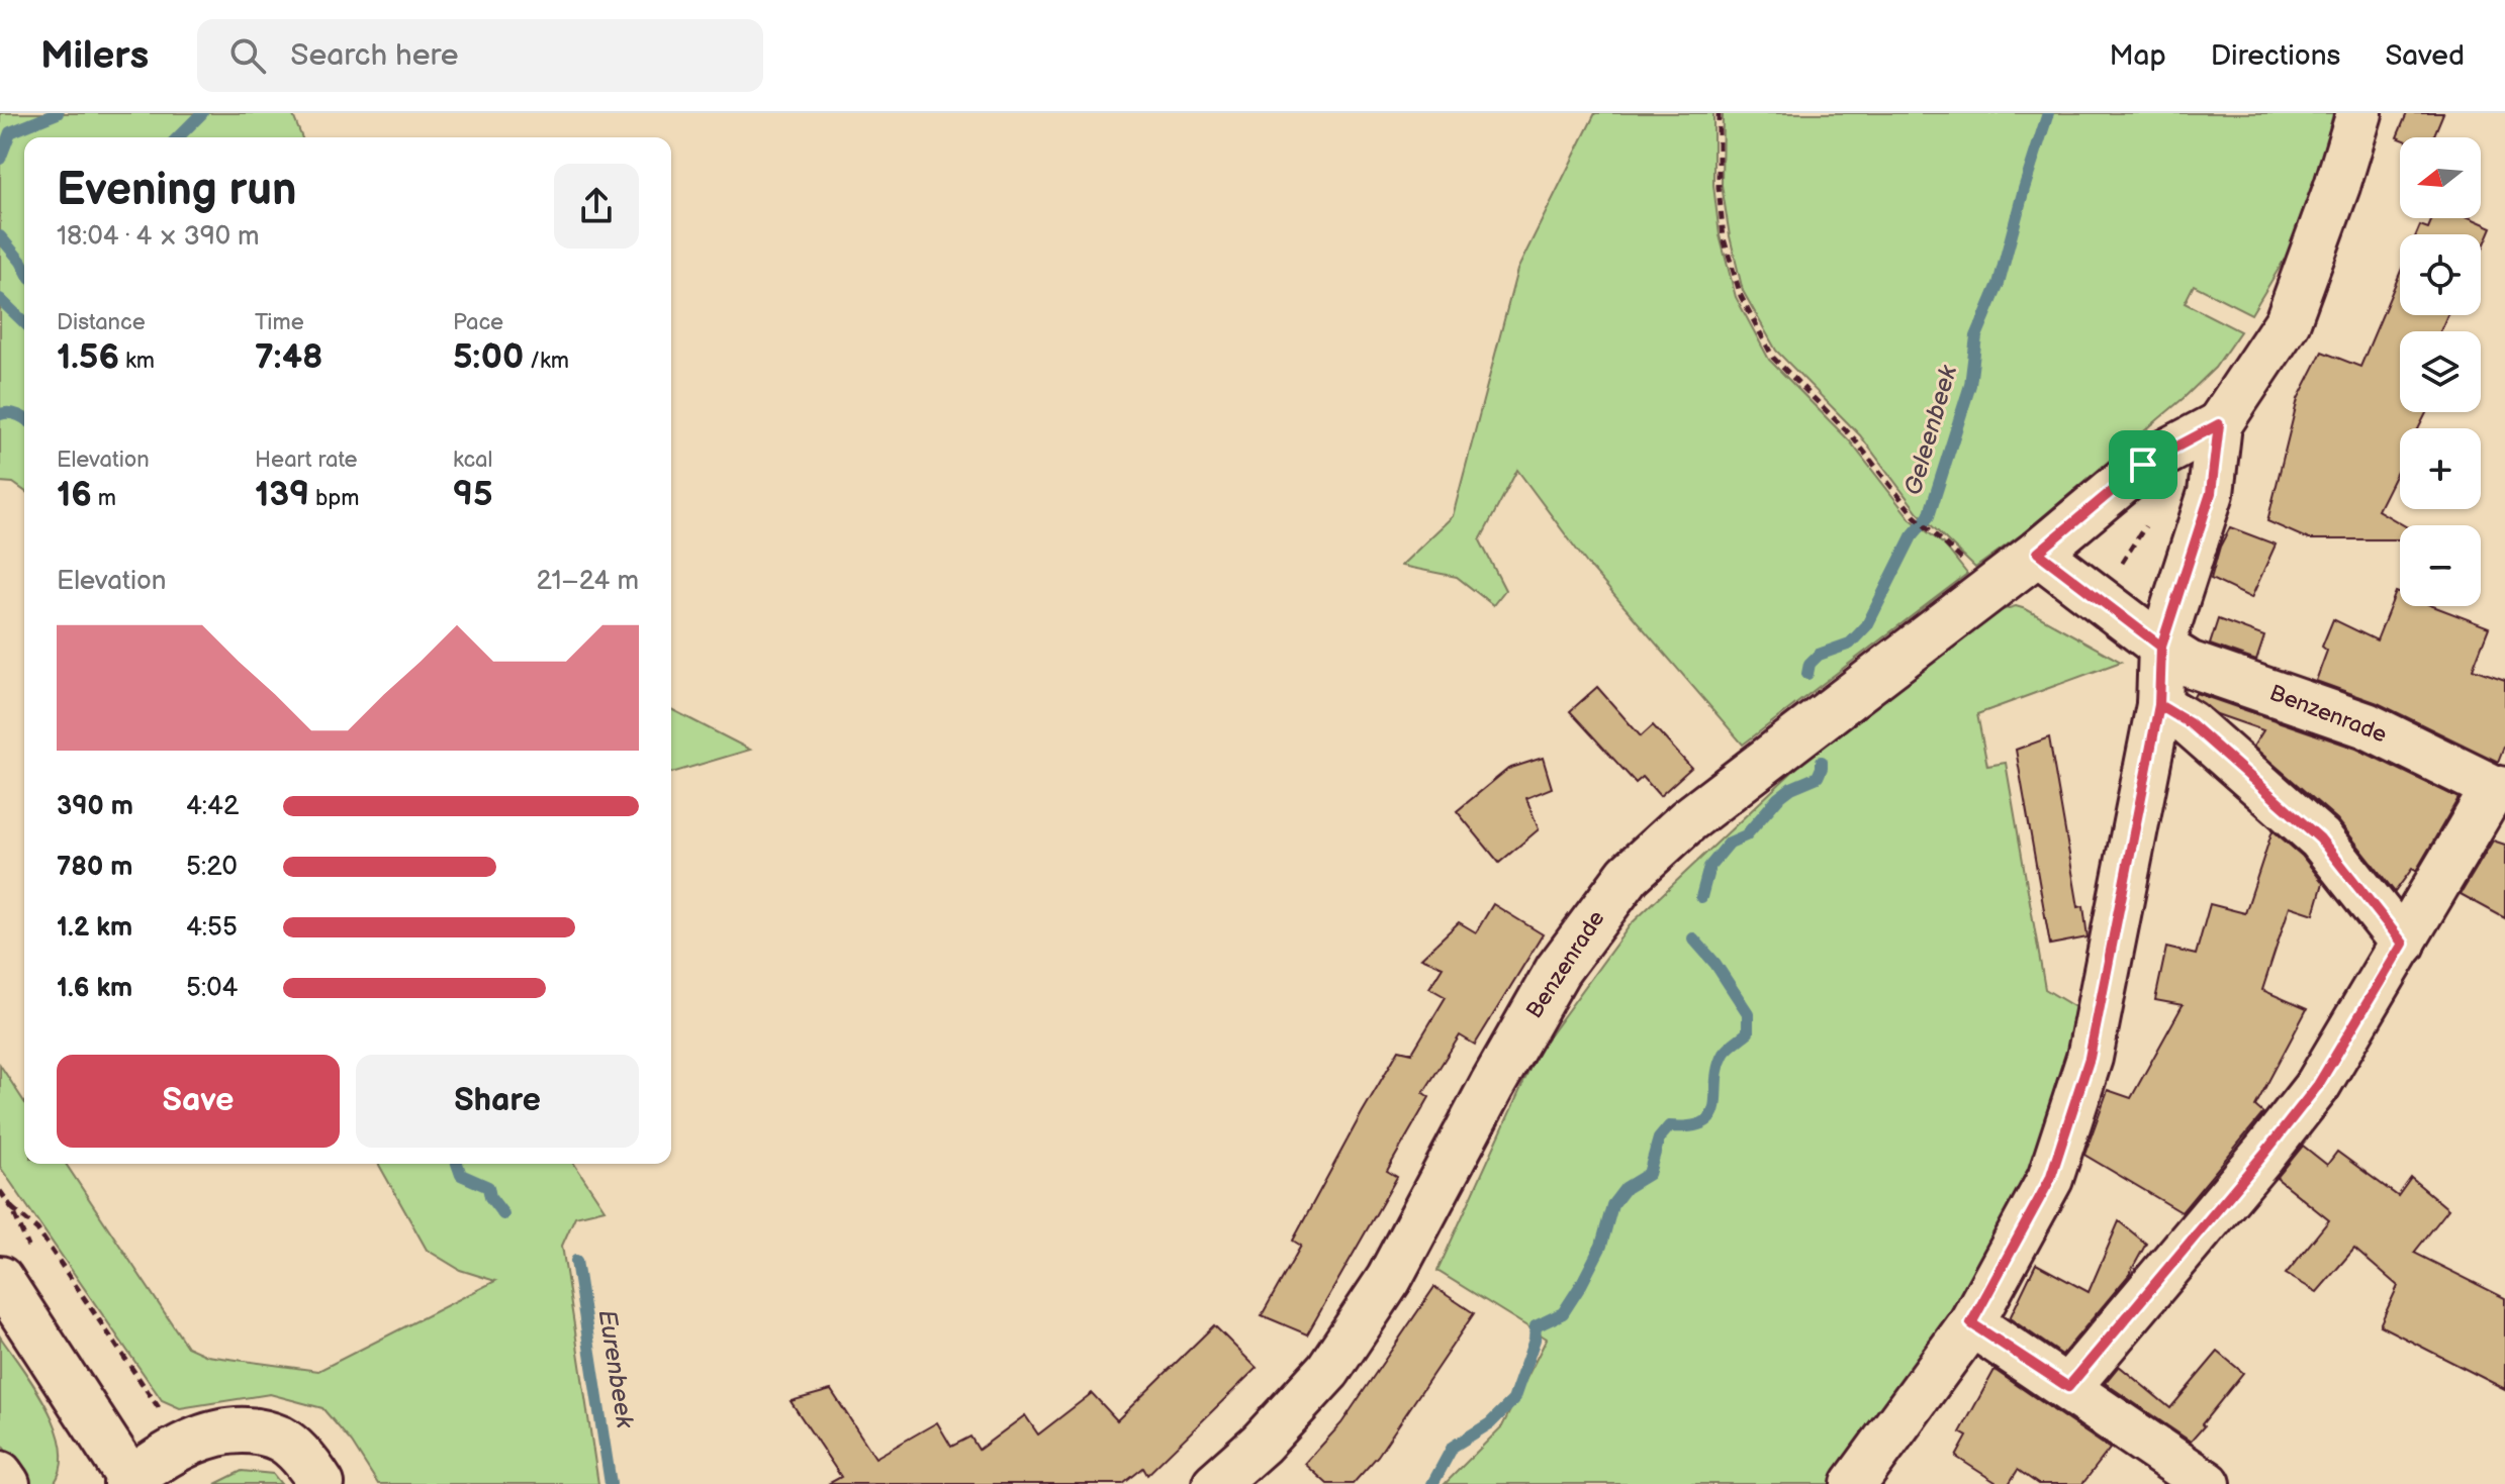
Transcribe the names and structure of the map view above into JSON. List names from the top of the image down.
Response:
{
  "streets": {
    "street": ["Benzenrade"]
  },
  "water": ["Geleenbeek", "Eurenbeek"],
  "north": "left",
  "page": {
    "header": "Milers",
    "search": "Search here",
    "nav": ["Map", "Directions", "Saved"],
    "map_buttons": ["+", "−"],
    "heading": ["Evening run", "18:04 · 4 × 390 m"],
    "stats": [
      ["Distance", "1.56 km"],
      ["Time", "7:48"],
      ["Pace", "5:00 /km"],
      ["Elevation", "16 m"],
      ["Heart rate", "139 bpm"],
      ["kcal", "95"]
    ],
    "chart": ["Elevation", "21–24 m"],
    "list": [
      {
        "name": "390 m",
        "note": "4:42"
      },
      {
        "name": "780 m",
        "note": "5:20"
      },
      {
        "name": "1.2 km",
        "note": "4:55"
      },
      {
        "name": "1.6 km",
        "note": "5:04"
      }
    ],
    "buttons": ["Save", "Share"]
  }
}
